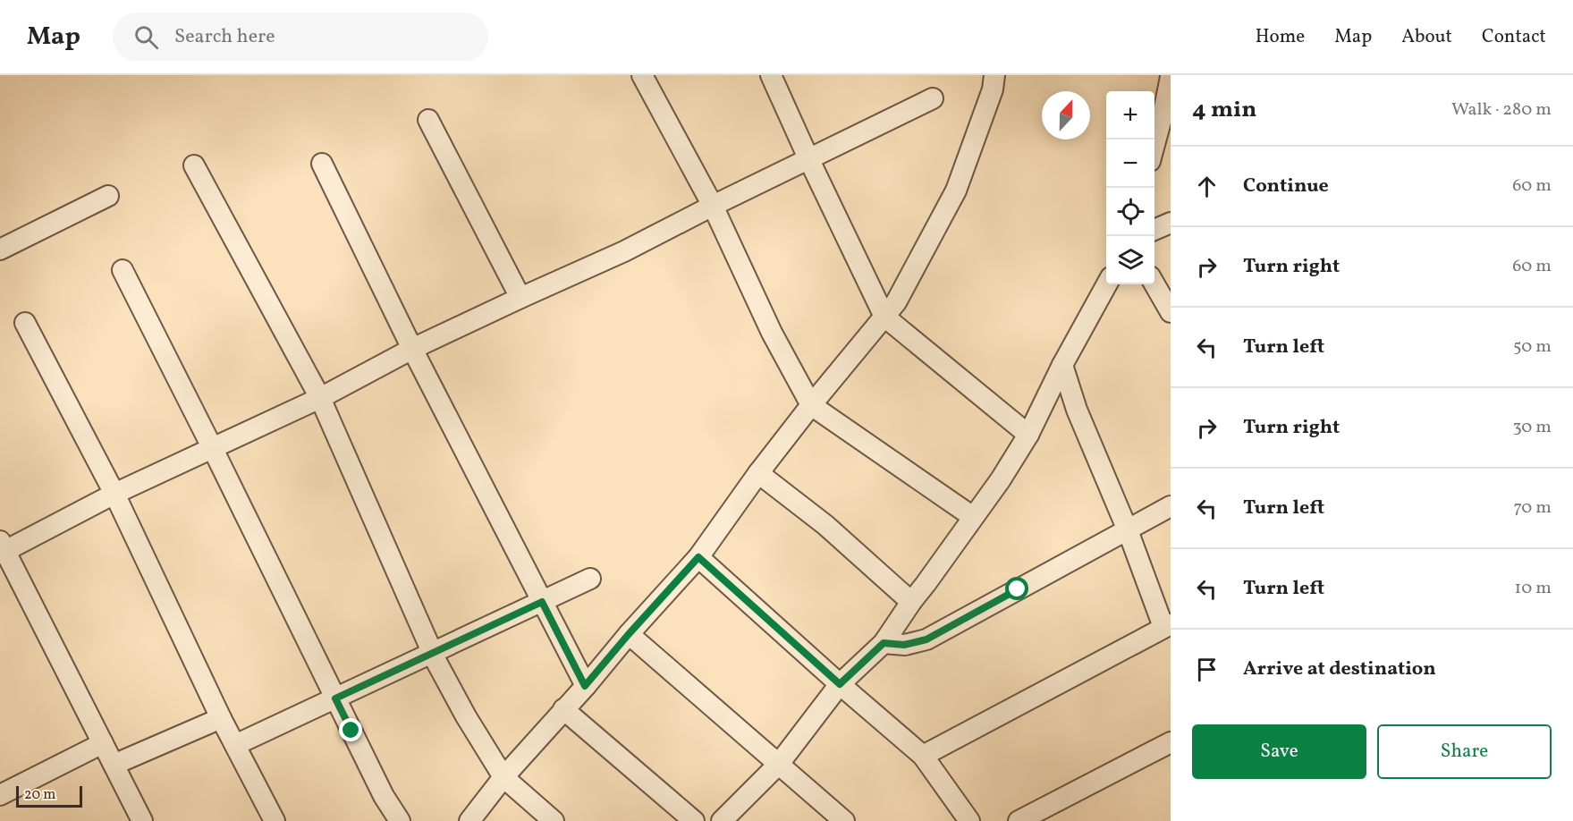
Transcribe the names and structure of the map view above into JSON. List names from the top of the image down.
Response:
{
  "scale_bar": "20 m",
  "north": "top",
  "page": {
    "header": "Map",
    "search": "Search here",
    "nav": [
      "Home",
      "Map",
      "About",
      "Contact"
    ],
    "heading": ["4 min", "Walk · 280 m"],
    "map_buttons": ["+", "−"],
    "list": [
      ["Continue", "60 m"],
      ["Turn right", "60 m"],
      ["Turn left", "50 m"],
      ["Turn right", "30 m"],
      ["Turn left", "70 m"],
      ["Turn left", "10 m"],
      "Arrive at destination"
    ],
    "buttons": ["Save", "Share"],
    "scale": "20 m"
  }
}
